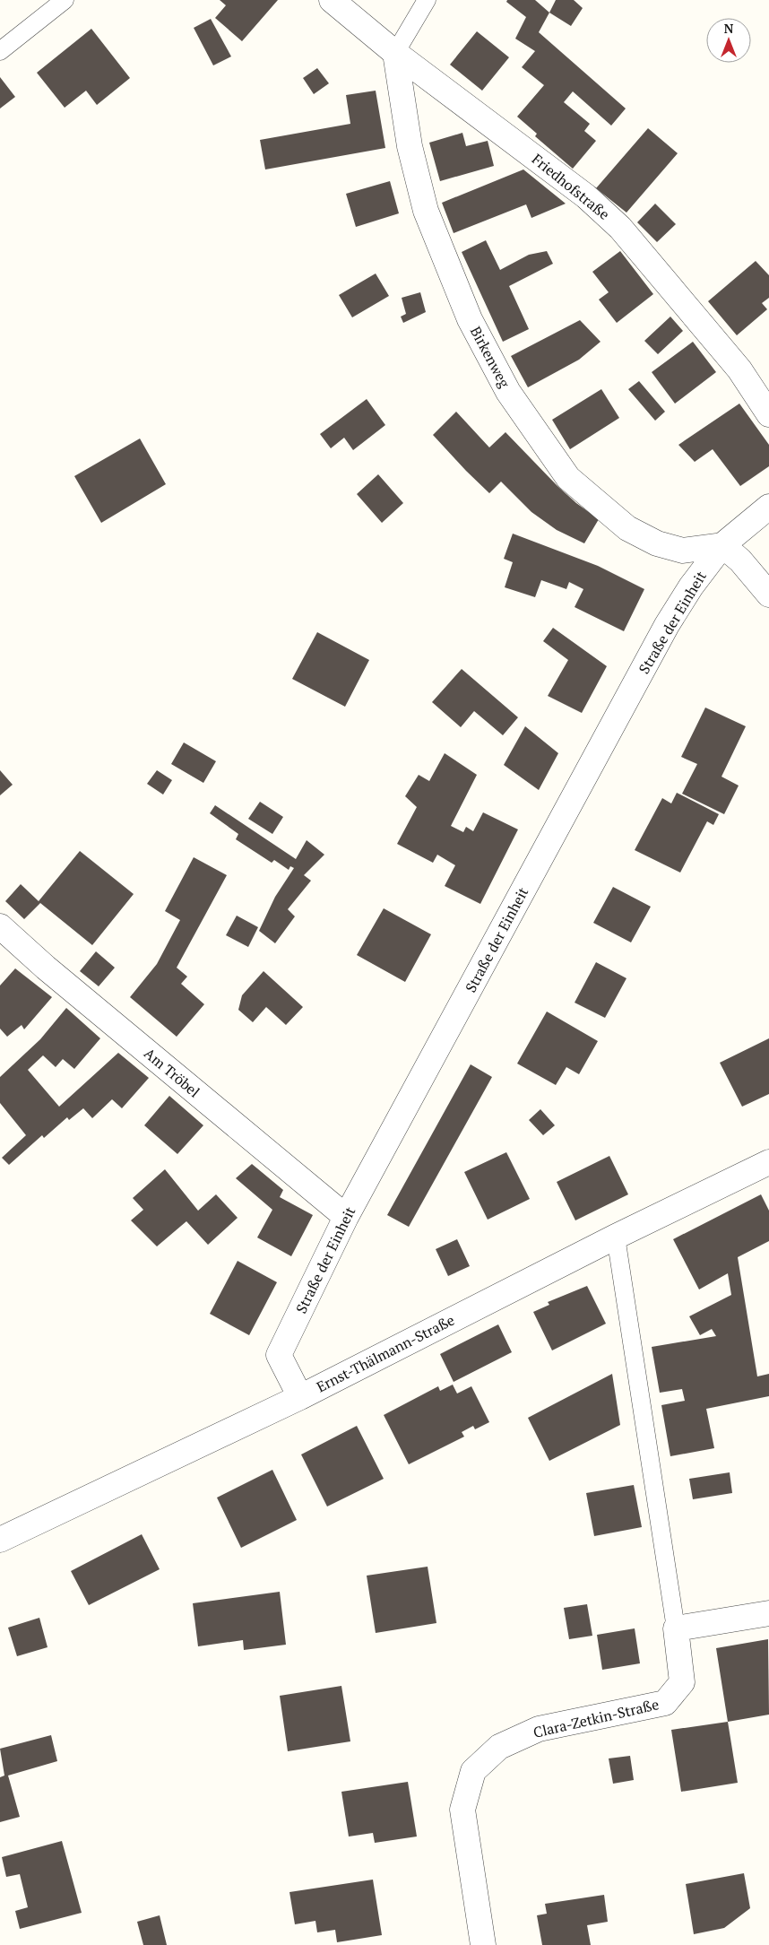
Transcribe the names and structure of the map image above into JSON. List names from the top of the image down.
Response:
{
  "streets": {
    "street": [
      "Friedhofstraße",
      "Birkenweg",
      "Straße der Einheit",
      "Am Tröbel",
      "Ernst-Thälmann-Straße",
      "Clara-Zetkin-Straße"
    ]
  },
  "crossings": [
    ["Friedhofstraße", "Birkenweg"],
    ["Birkenweg", "Straße der Einheit"],
    ["Straße der Einheit", "Am Tröbel"],
    ["Straße der Einheit", "Ernst-Thälmann-Straße"]
  ],
  "north": "top"
}
